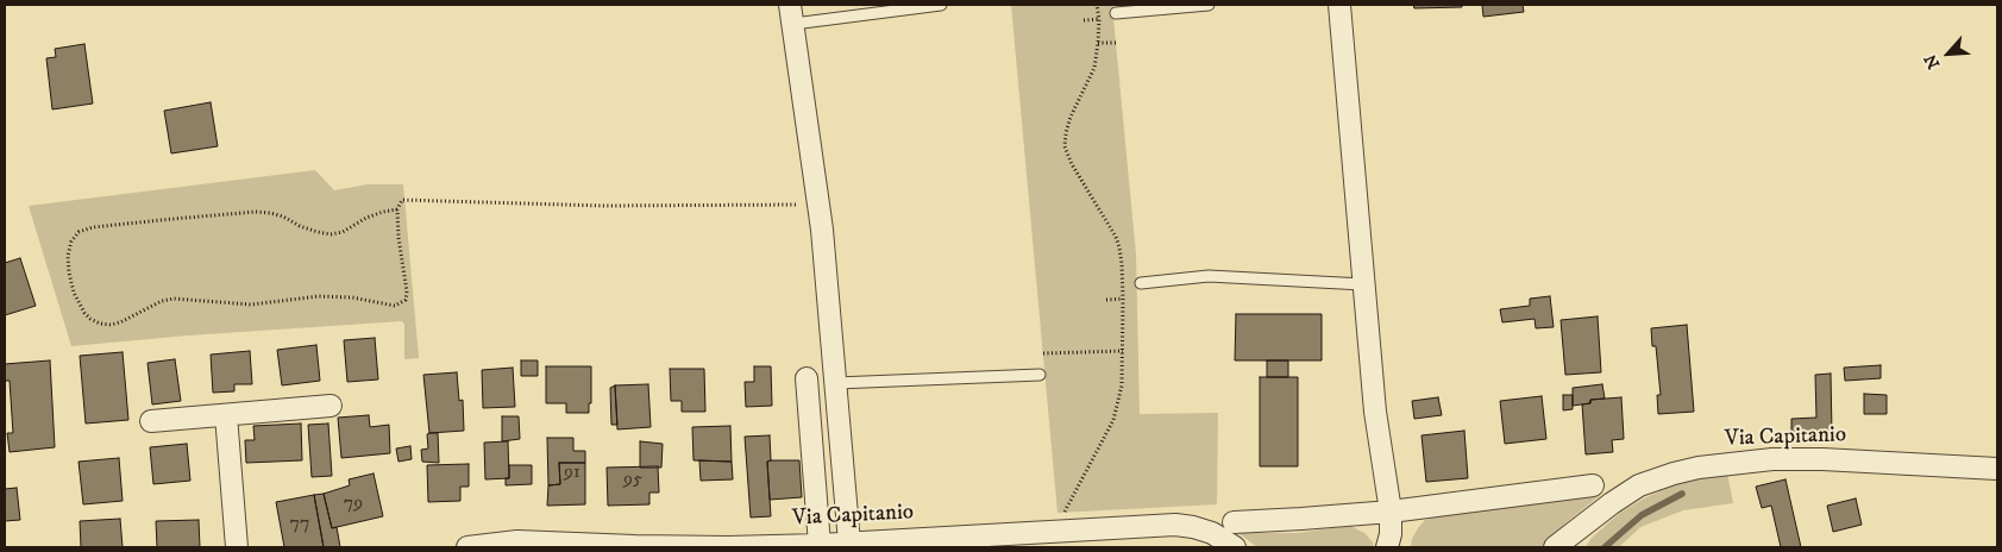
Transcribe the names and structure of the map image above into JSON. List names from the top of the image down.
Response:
{
  "streets": {
    "street": ["Via Capitanio"]
  },
  "house_numbers": [
    "91",
    "95",
    "79",
    "77"
  ],
  "north": "bottom left"
}
